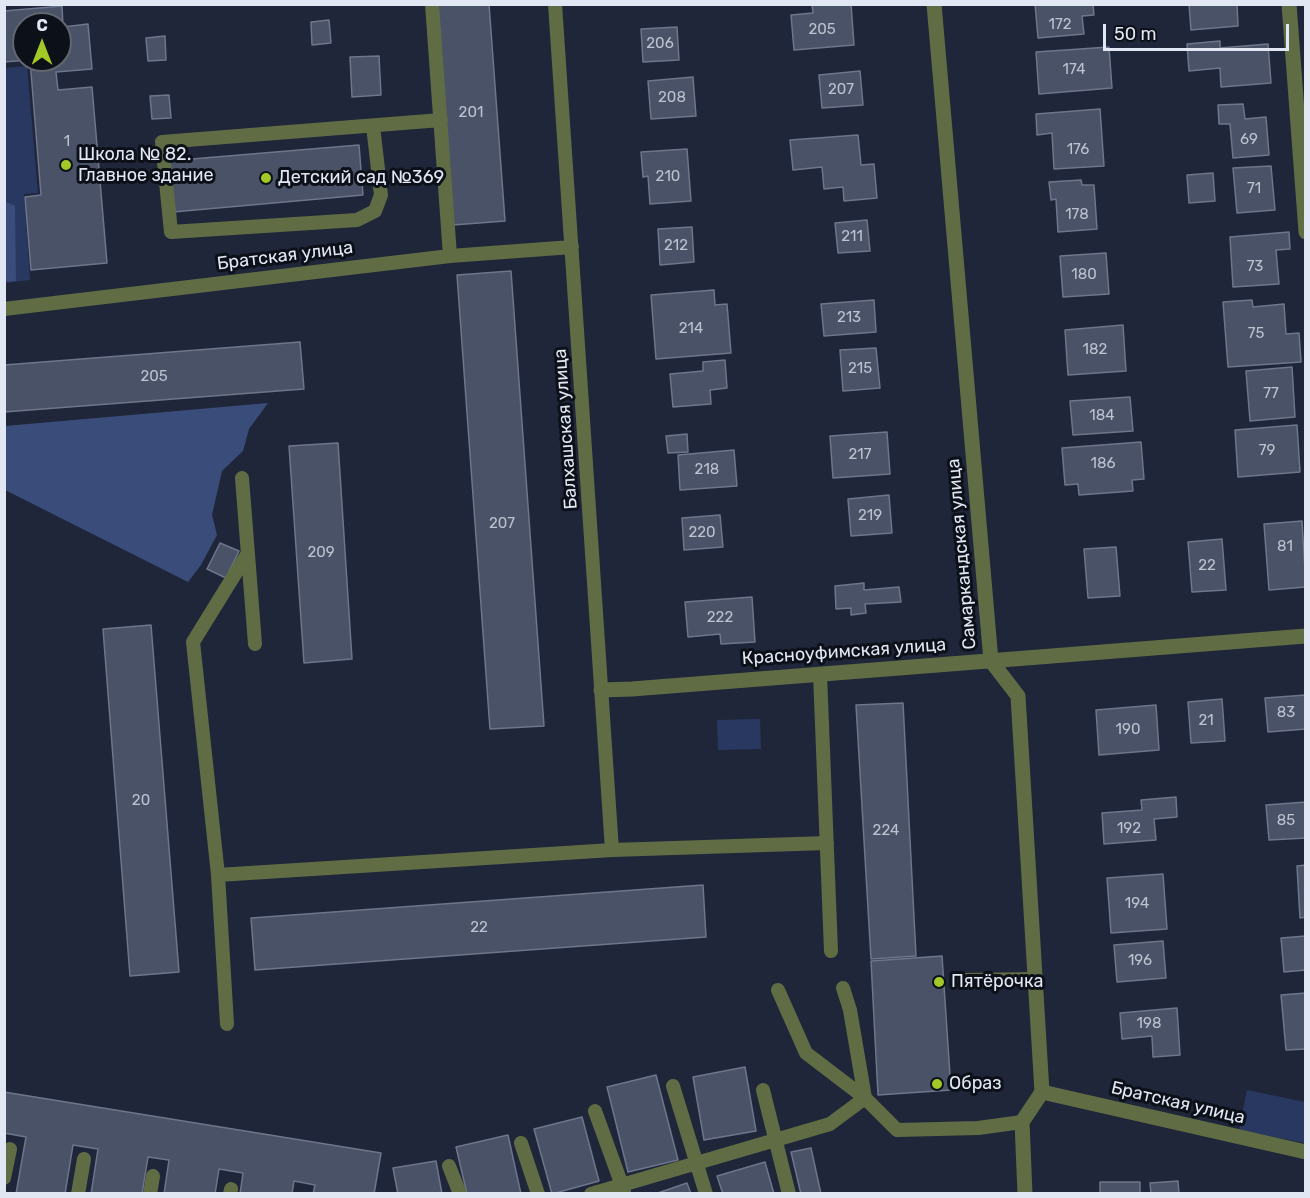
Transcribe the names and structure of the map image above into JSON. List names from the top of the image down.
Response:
{
  "streets": {
    "street": ["Братская улица", "Самаркандская улица", "Красноуфимская улица"],
    "lane": ["Балхашская улица"]
  },
  "crossings": [
    ["Братская улица", "Балхашская улица"],
    ["Братская улица", "Самаркандская улица"],
    ["Балхашская улица", "Красноуфимская улица"],
    ["Самаркандская улица", "Красноуфимская улица"]
  ],
  "places": [
    "Школа № 82. Главное здание",
    "Детский сад №369",
    "Пятёрочка",
    "Образ"
  ],
  "house_numbers": [
    "172",
    "205",
    "206",
    "174",
    "207",
    "208",
    "201",
    "69",
    "1",
    "176",
    "210",
    "71",
    "178",
    "211",
    "212",
    "73",
    "180",
    "213",
    "214",
    "75",
    "182",
    "215",
    "205",
    "77",
    "184",
    "79",
    "217",
    "186",
    "218",
    "219",
    "207",
    "220",
    "81",
    "209",
    "22",
    "222",
    "83",
    "21",
    "190",
    "20",
    "85",
    "192",
    "224",
    "194",
    "22",
    "196",
    "198"
  ],
  "scale_bar": "50 m",
  "north": "top"
}
